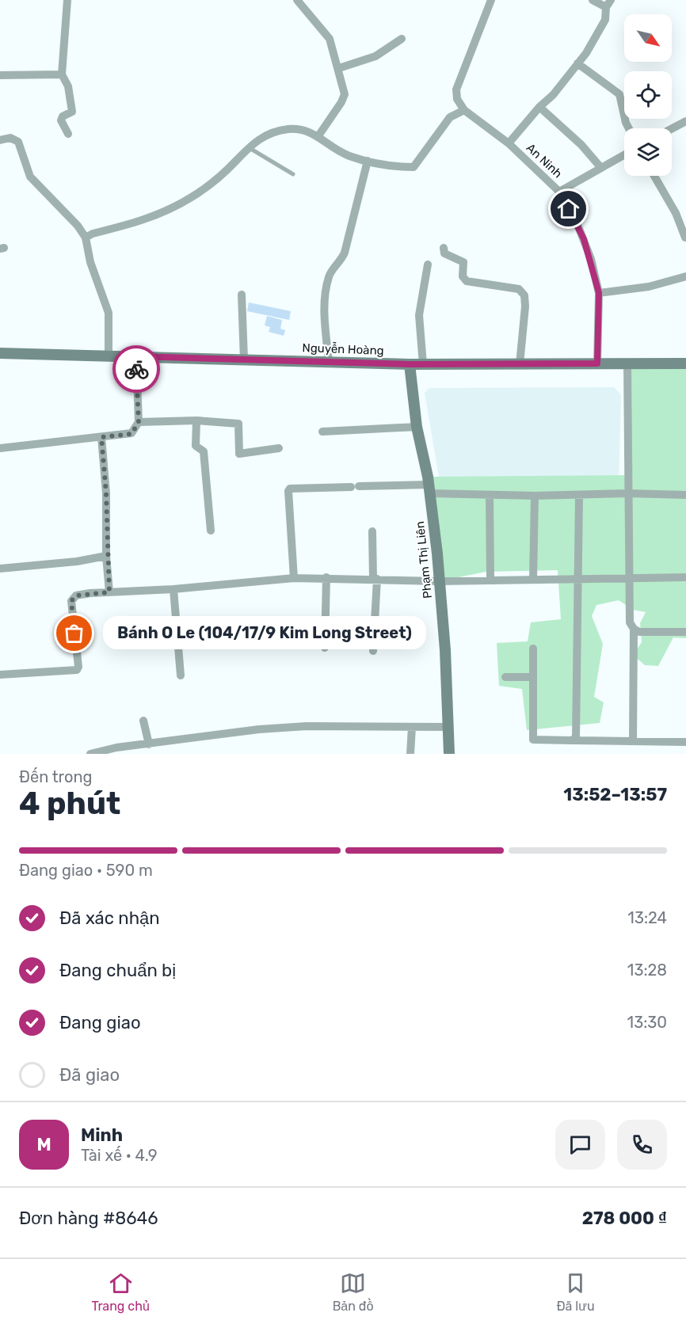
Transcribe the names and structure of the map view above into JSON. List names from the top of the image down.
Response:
{
  "streets": {
    "street": ["An Ninh", "Nguyễn Hoàng", "Phạm Thị Liên"]
  },
  "crossings": [
    ["An Ninh", "Nguyễn Hoàng"],
    ["Nguyễn Hoàng", "Phạm Thị Liên"]
  ],
  "places": ["Bánh O Le (104/17/9 Kim Long Street)"],
  "north": "bottom right",
  "page": {
    "bubble": "Bánh O Le (104/17/9 Kim Long Street)",
    "heading": ["4 phút", "Đến trong", "13:52–13:57"],
    "panel": [
      "Minh",
      "Tài xế · 4.9",
      "Đơn hàng #8646",
      "278 000 ₫"
    ],
    "bar": "Đang giao · 590 m",
    "list": [
      ["Đã xác nhận", "13:24"],
      ["Đang chuẩn bị", "13:28"],
      ["Đang giao", "13:30"],
      "Đã giao"
    ],
    "round": "M",
    "tabs": ["Trang chủ", "Bản đồ", "Đã lưu"]
  }
}
